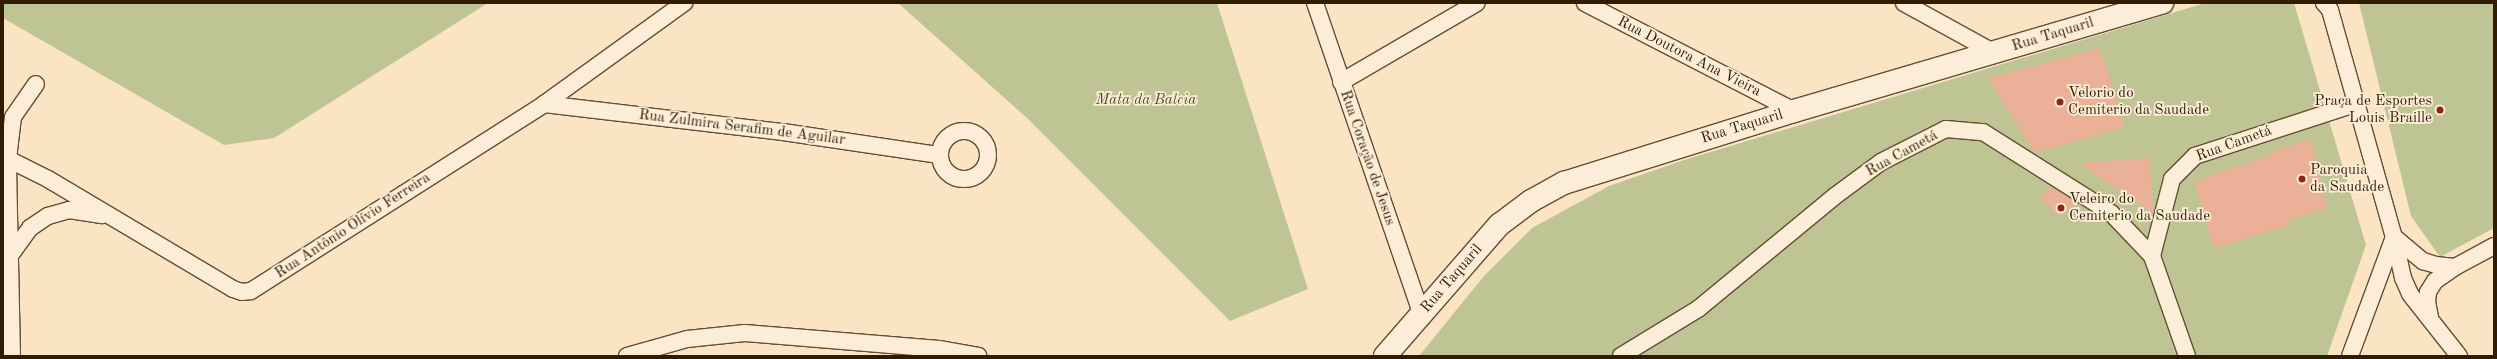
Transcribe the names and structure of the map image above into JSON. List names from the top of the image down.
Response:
{
  "streets": {
    "street": [
      "Rua Taquaril",
      "Rua Doutora Ana Vieira",
      "Rua Zulmira Serafim de Aguilar",
      "Rua Cametá",
      "Rua Coração de Jesus",
      "Rua Antônio Olívio Ferreira"
    ]
  },
  "crossings": [
    ["Rua Taquaril", "Rua Doutora Ana Vieira"],
    ["Rua Taquaril", "Rua Coração de Jesus"],
    ["Rua Zulmira Serafim de Aguilar", "Rua Antônio Olívio Ferreira"]
  ],
  "parks": ["Mata da Baleia"],
  "places": [
    "Velorio do Cemiterio da Saudade",
    "Praça de Esportes Louis Braille",
    "Paroquia da Saudade",
    "Veleiro do Cemiterio da Saudade"
  ]
}
